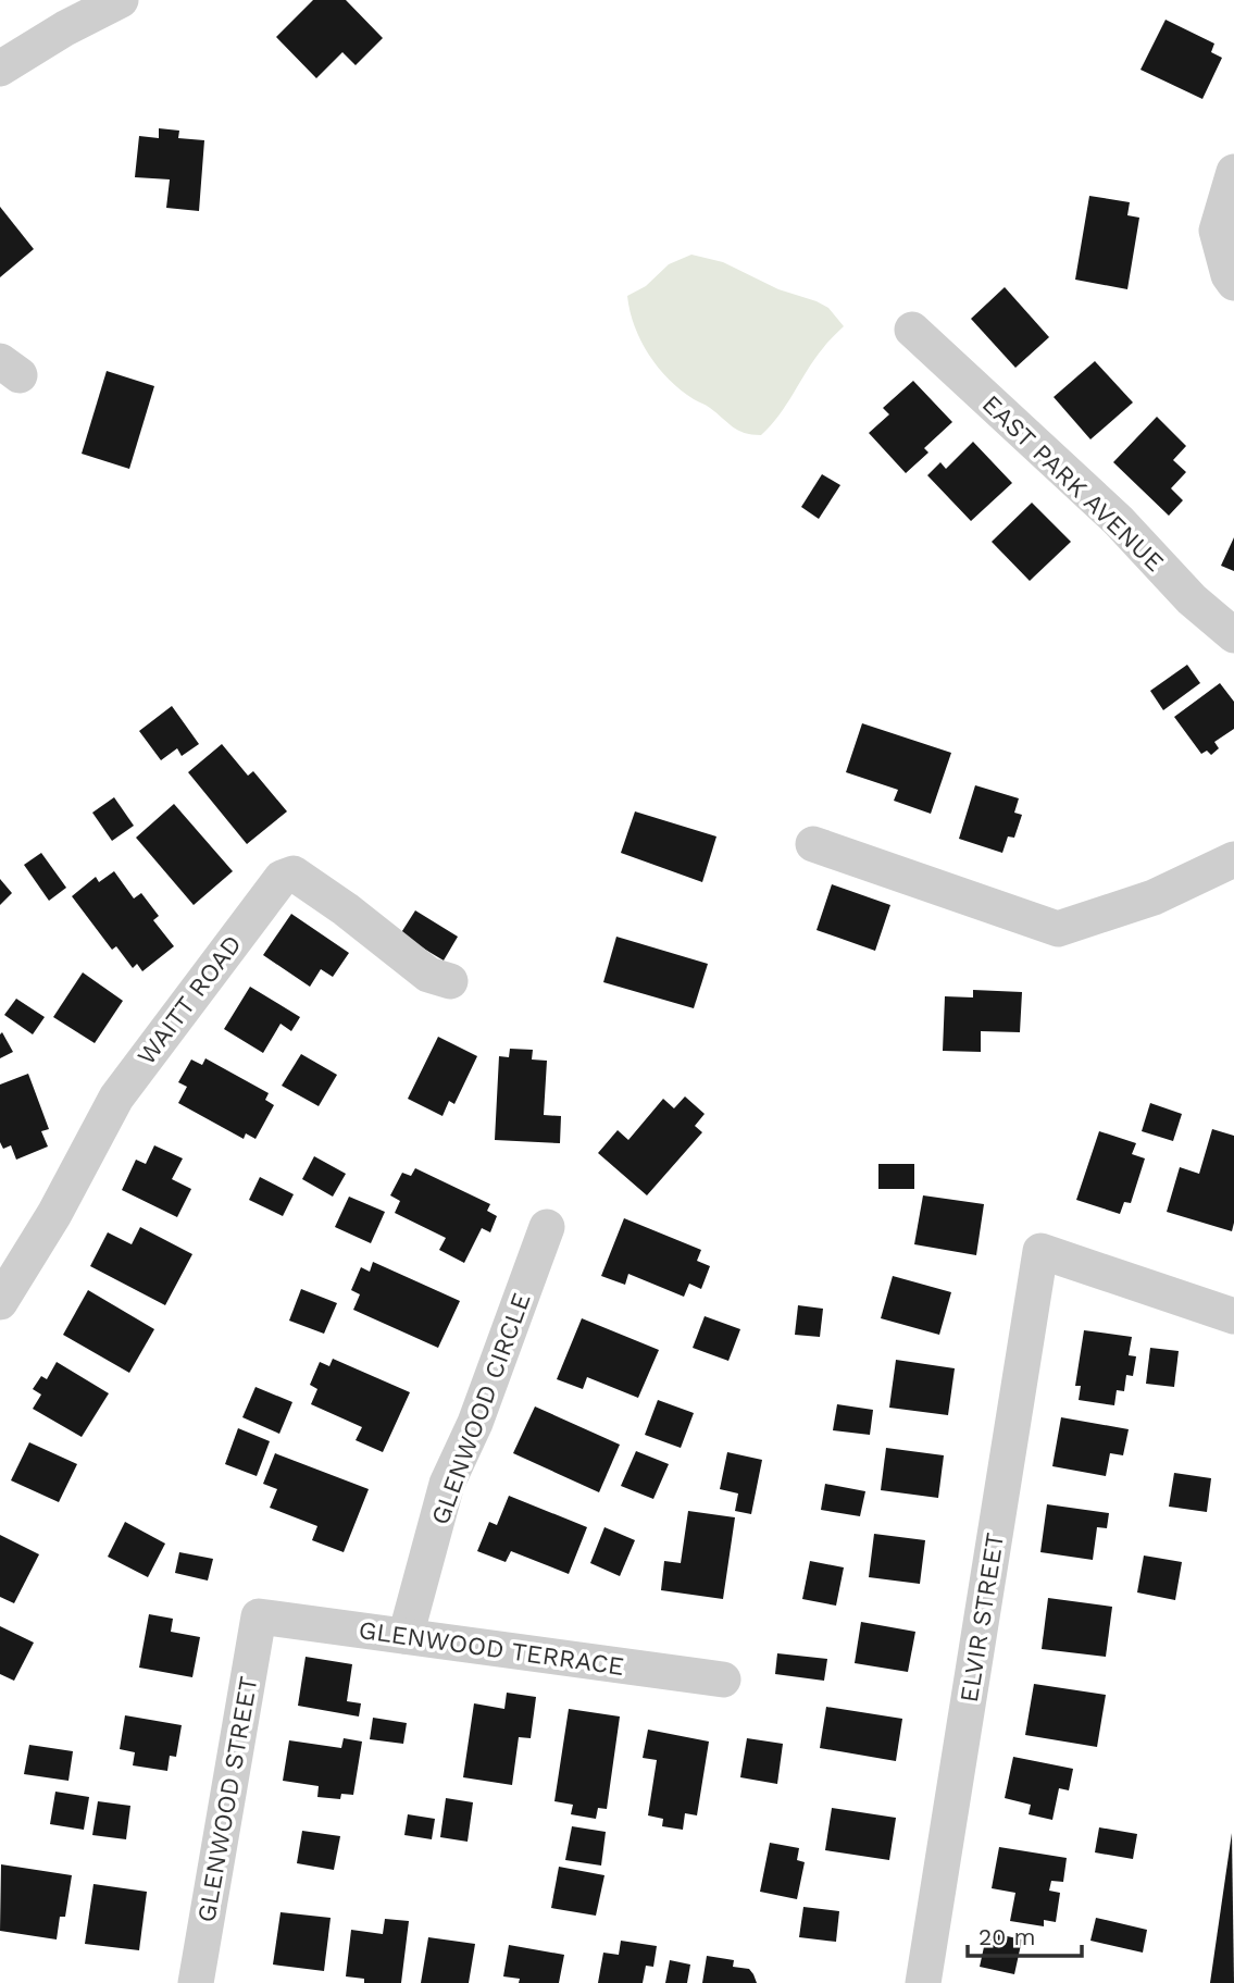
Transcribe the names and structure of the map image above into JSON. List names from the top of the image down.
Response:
{
  "streets": {
    "street": [
      "EAST PARK AVENUE",
      "WAITT ROAD",
      "GLENWOOD CIRCLE",
      "ELVIR STREET",
      "GLENWOOD TERRACE",
      "GLENWOOD STREET"
    ]
  },
  "crossings": [
    ["GLENWOOD CIRCLE", "GLENWOOD TERRACE"],
    ["GLENWOOD TERRACE", "GLENWOOD STREET"]
  ],
  "scale_bar": "20 m"
}
